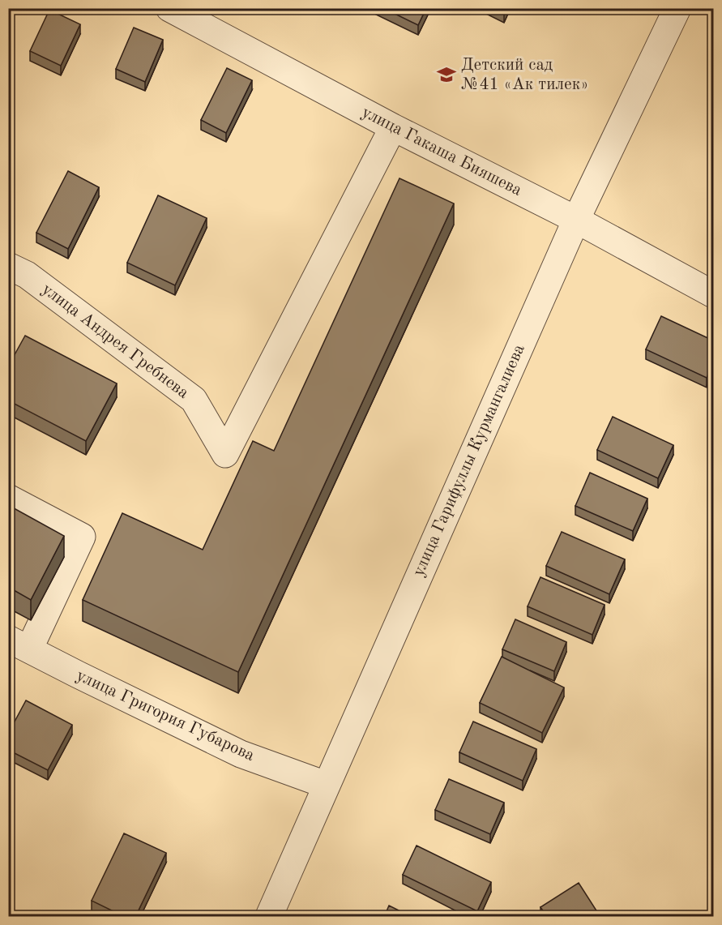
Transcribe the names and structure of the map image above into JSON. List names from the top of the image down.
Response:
{
  "streets": {
    "street": [
      "улица Гакаша Бияшева",
      "улица Андрея Гребнева",
      "улица Гарифуллы Курмангалиева",
      "улица Григория Губарова"
    ]
  },
  "crossings": [
    ["улица Гакаша Бияшева", "улица Андрея Гребнева"],
    ["улица Гакаша Бияшева", "улица Гарифуллы Курмангалиева"],
    ["улица Гарифуллы Курмангалиева", "улица Григория Губарова"]
  ],
  "places": {
    "school or university": ["Детский сад №41 «Ак тилек»"]
  }
}
